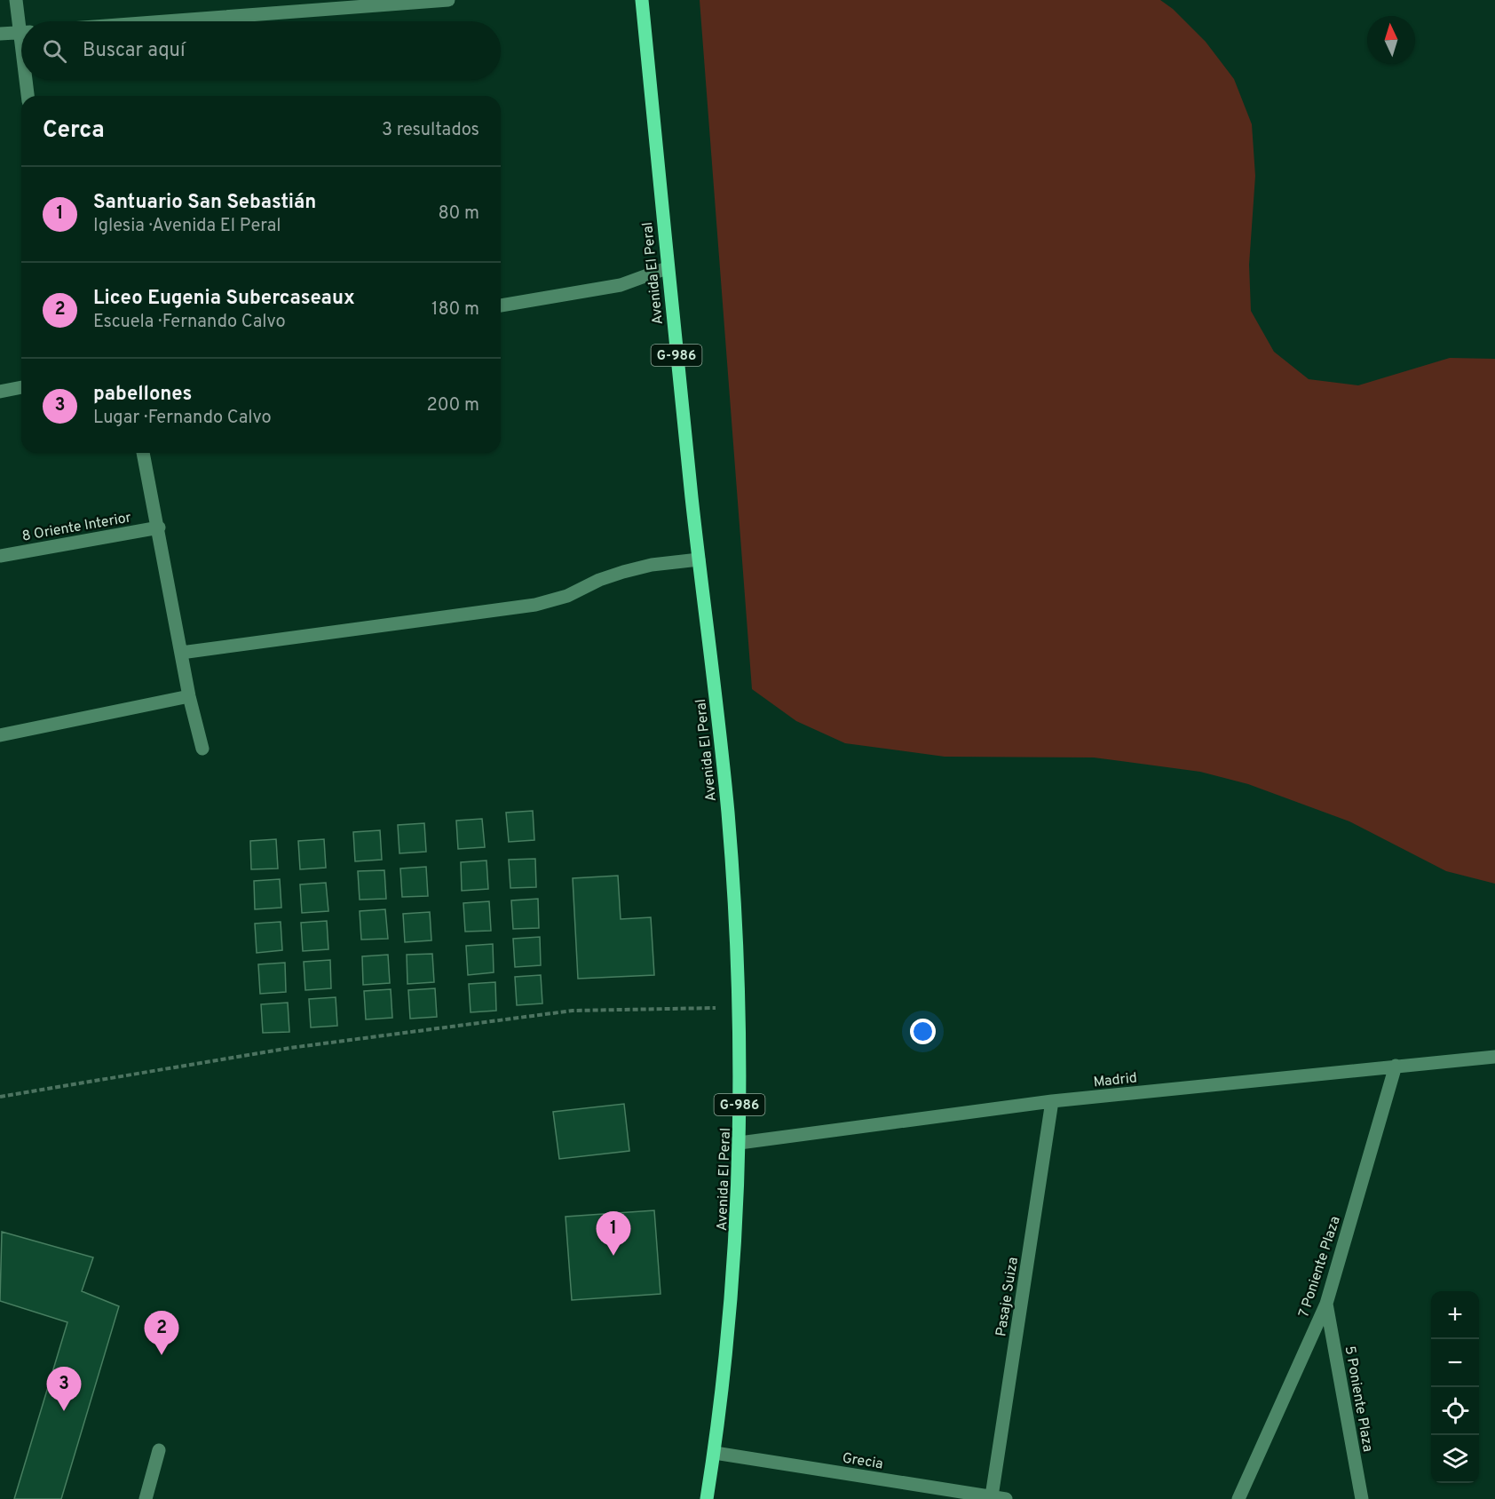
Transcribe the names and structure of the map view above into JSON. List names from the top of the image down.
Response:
{
  "streets": {
    "main road": ["Avenida El Peral", "G-986"],
    "street": [
      "8 Oriente Interior",
      "Madrid",
      "7 Poniente Plaza",
      "Pasaje Suiza",
      "5 Poniente Plaza",
      "Grecia"
    ]
  },
  "crossings": [
    ["Avenida El Peral", "Madrid"],
    ["Avenida El Peral", "Grecia"],
    ["Madrid", "7 Poniente Plaza"],
    ["Madrid", "Pasaje Suiza"],
    ["7 Poniente Plaza", "5 Poniente Plaza"],
    ["Pasaje Suiza", "Grecia"]
  ],
  "north": "top",
  "page": {
    "search": "Buscar aquí",
    "heading": ["Cerca", "3 resultados"],
    "list": [
      {
        "mark": "1",
        "name": "Santuario San Sebastián",
        "note": "Iglesia · Avenida El Peral",
        "value": "80 m"
      },
      {
        "mark": "2",
        "name": "Liceo Eugenia Subercaseaux",
        "note": "Escuela · Fernando Calvo",
        "value": "180 m"
      },
      {
        "mark": "3",
        "name": "pabellones",
        "note": "Lugar · Fernando Calvo",
        "value": "200 m"
      }
    ],
    "pins": ["1", "2", "3"],
    "map_buttons": ["+", "−"]
  }
}
